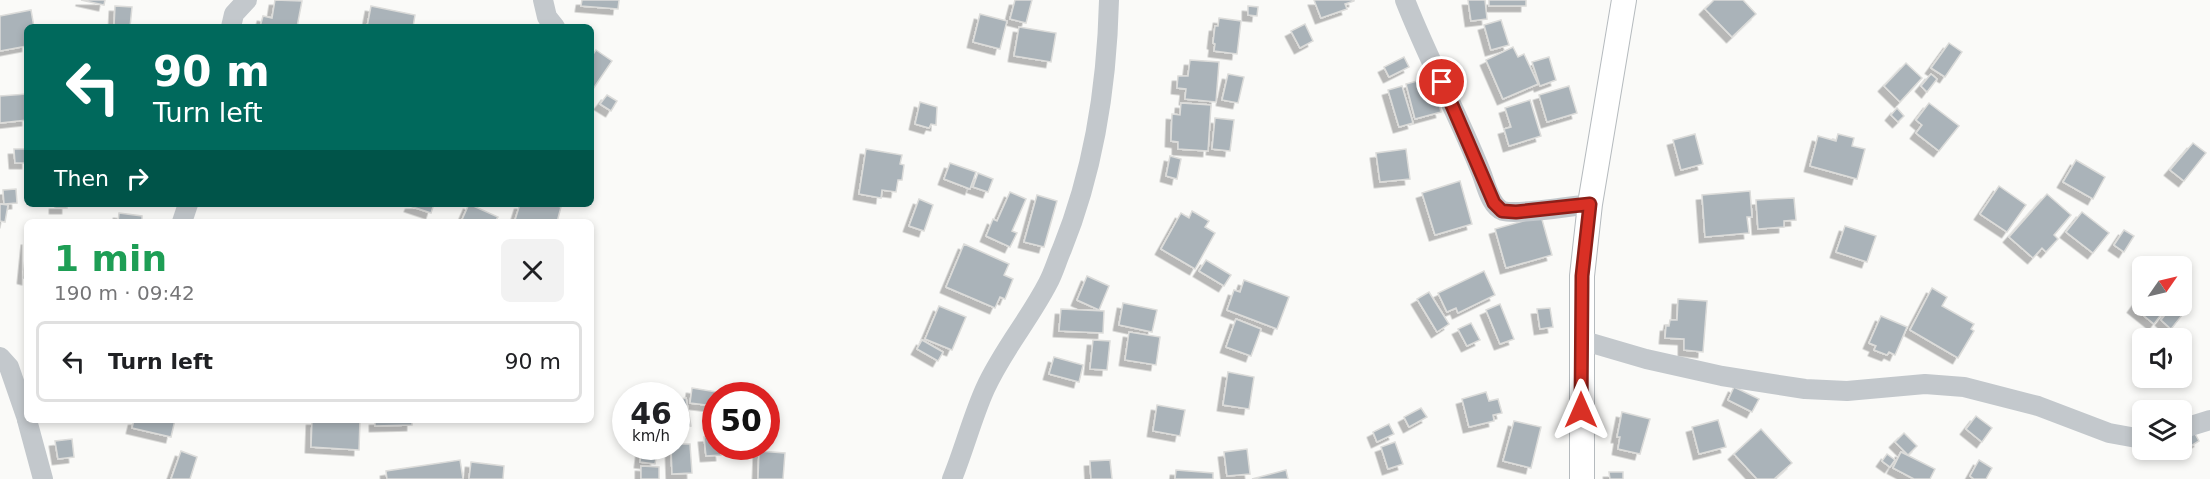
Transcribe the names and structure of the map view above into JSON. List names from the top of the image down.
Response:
{
  "north": "top right",
  "page": {
    "turn": ["90 m", "Turn left"],
    "then": "Then",
    "heading": ["1 min", "190 m · 09:42"],
    "list": [
      {
        "name": "Turn left",
        "value": "90 m"
      }
    ],
    "speed": "46 km/h",
    "limit": "50"
  }
}
